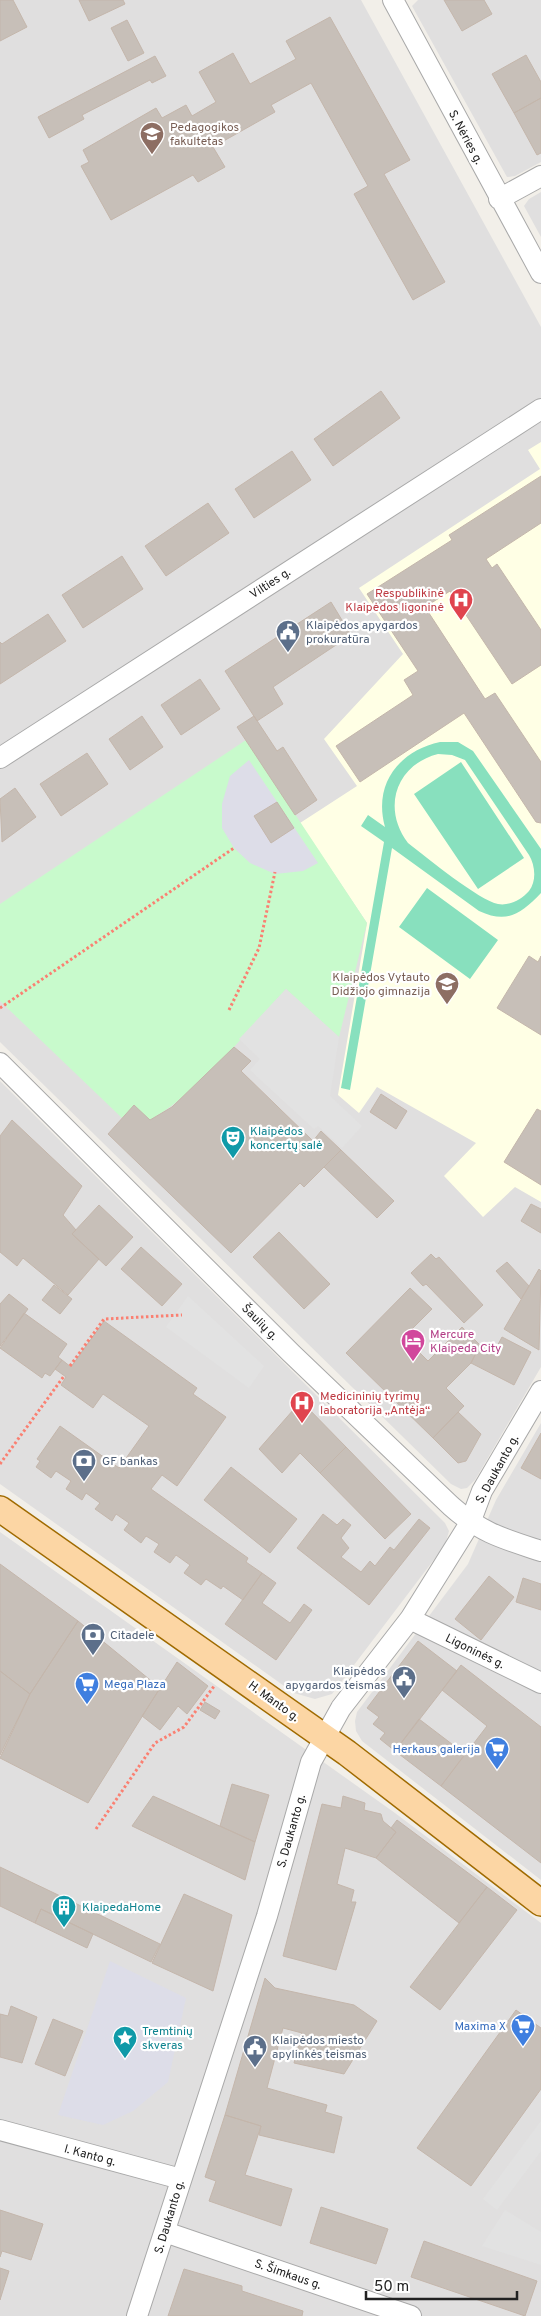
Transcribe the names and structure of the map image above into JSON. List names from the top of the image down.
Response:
{
  "streets": {
    "main road": ["H. Manto g."],
    "street": [
      "S. Nėries g.",
      "Vilties g.",
      "Šaulių g.",
      "S. Daukanto g.",
      "Ligoninės g.",
      "I. Kanto g.",
      "S. Šimkaus g."
    ]
  },
  "crossings": [
    ["Šaulių g.", "S. Daukanto g."],
    ["S. Daukanto g.", "Ligoninės g."],
    ["S. Daukanto g.", "H. Manto g."],
    ["S. Daukanto g.", "I. Kanto g."],
    ["S. Daukanto g.", "S. Šimkaus g."]
  ],
  "places": {
    "school or university": ["Pedagogikos fakultetas", "Klaipėdos Vytauto Didžiojo gimnazija"],
    "hospital": ["Respublikinė Klaipėdos ligoninė", "Medicininių tyrimų laboratorija „Antėja“"],
    "public building": ["Klaipėdos apygardos prokuratūra", "Klaipėdos apygardos teismas", "Klaipėdos miesto apylinkės teismas"],
    "theatre": ["Klaipėdos koncertų salė"],
    "hotel": ["Mercure Klaipeda City"],
    "bank": ["GF bankas", "Citadele"],
    "supermarket": ["Mega Plaza", "Herkaus galerija", "Maxima X"],
    "building": ["KlaipedaHome"],
    "place": ["Tremtinių skveras"]
  },
  "scale_bar": "50 m"
}
